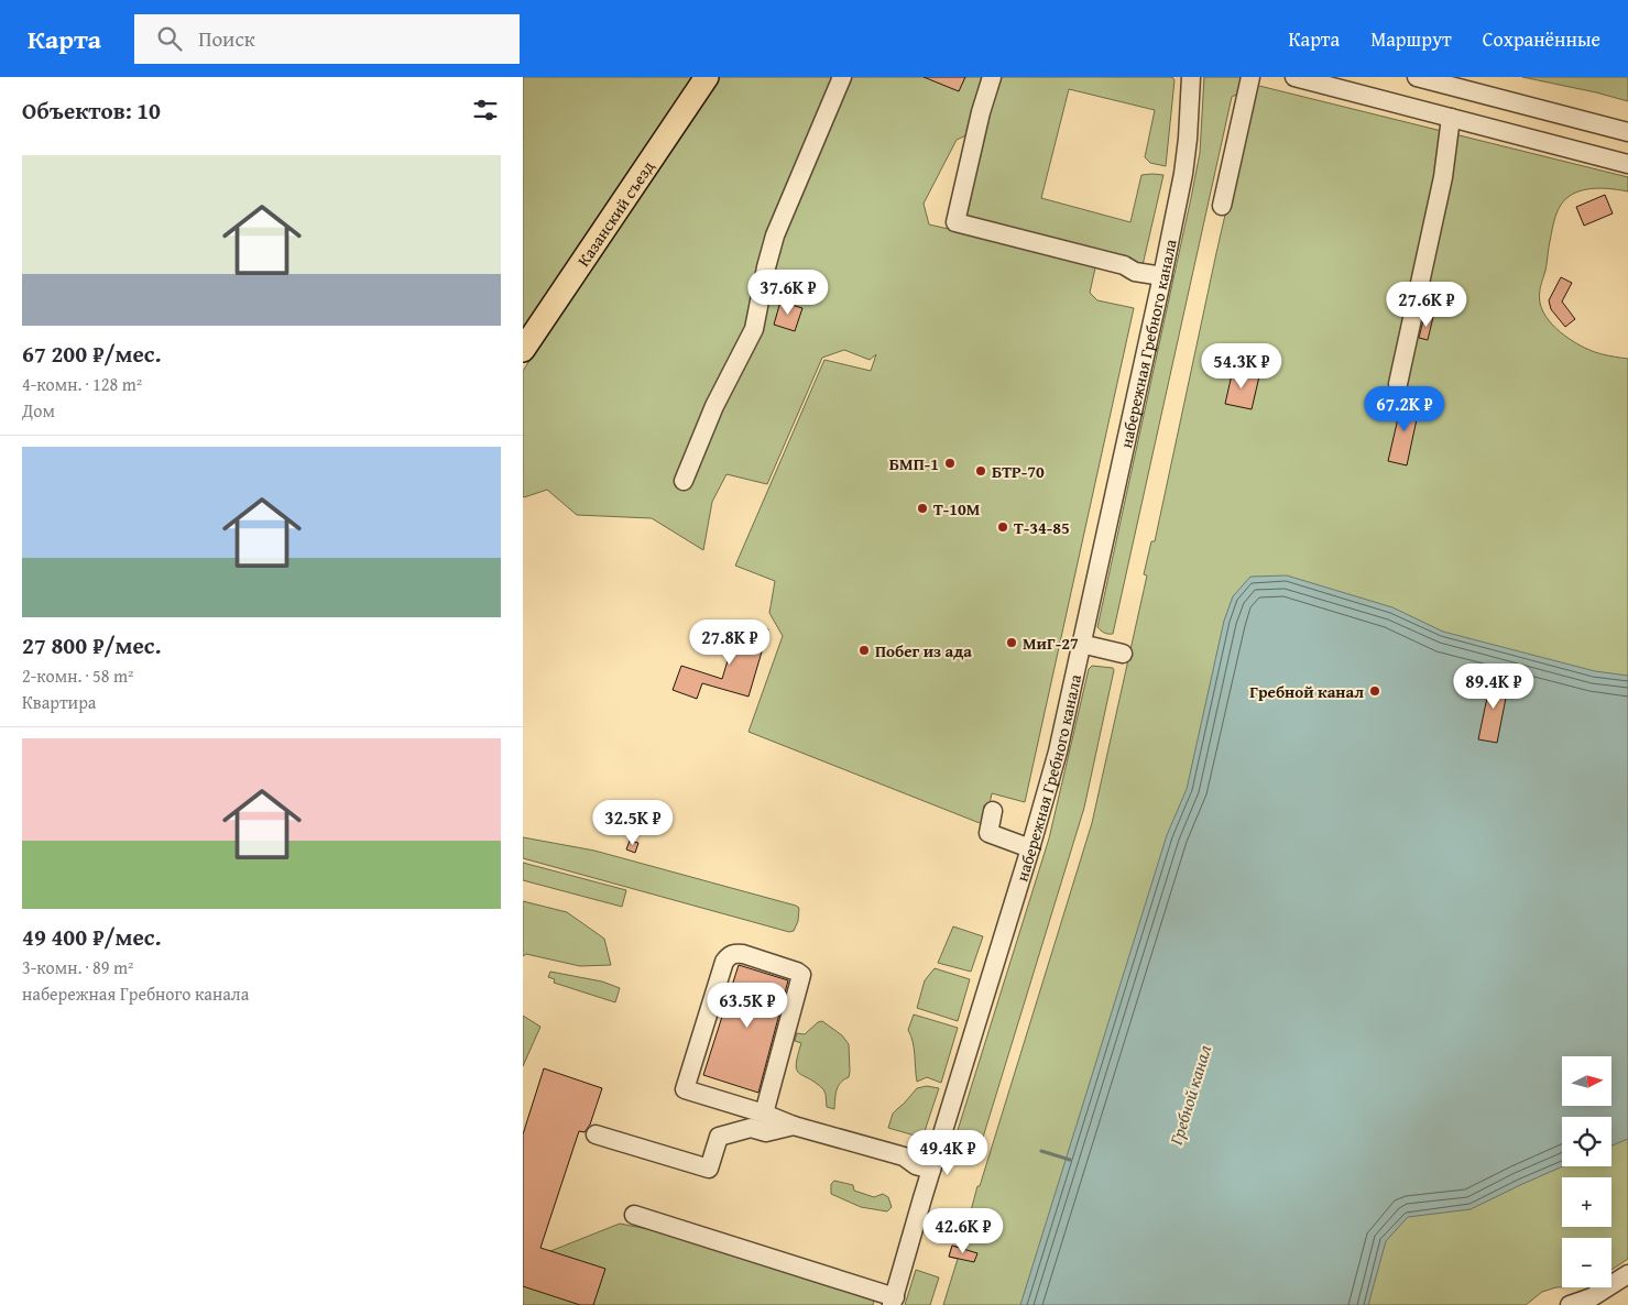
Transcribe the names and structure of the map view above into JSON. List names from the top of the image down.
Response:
{
  "streets": {
    "main road": ["Казанский съезд"],
    "street": ["набережная Гребного канала"]
  },
  "water": ["Гребной канал"],
  "places": [
    "БМП-1",
    "БТР-70",
    "Т-10М",
    "T-34-85",
    "МиГ-27",
    "Побег из ада",
    "Гребной канал"
  ],
  "north": "right",
  "page": {
    "header": "Карта",
    "search": "Поиск",
    "nav": ["Карта", "Маршрут", "Сохранённые"],
    "heading": "Объектов: 10",
    "list": [
      {
        "name": "67 200 ₽/мес.",
        "note": "4-комн. · 128 m² · Дом"
      },
      {
        "name": "27 800 ₽/мес.",
        "note": "2-комн. · 58 m² · Квартира"
      },
      {
        "name": "49 400 ₽/мес.",
        "note": "3-комн. · 89 m² · набережная Гребного канала"
      }
    ],
    "price": [
      "37.6K ₽",
      "27.6K ₽",
      "54.3K ₽",
      "67.2K ₽",
      "27.8K ₽",
      "89.4K ₽",
      "32.5K ₽",
      "63.5K ₽",
      "49.4K ₽",
      "42.6K ₽"
    ],
    "map_buttons": ["+", "−"]
  }
}
